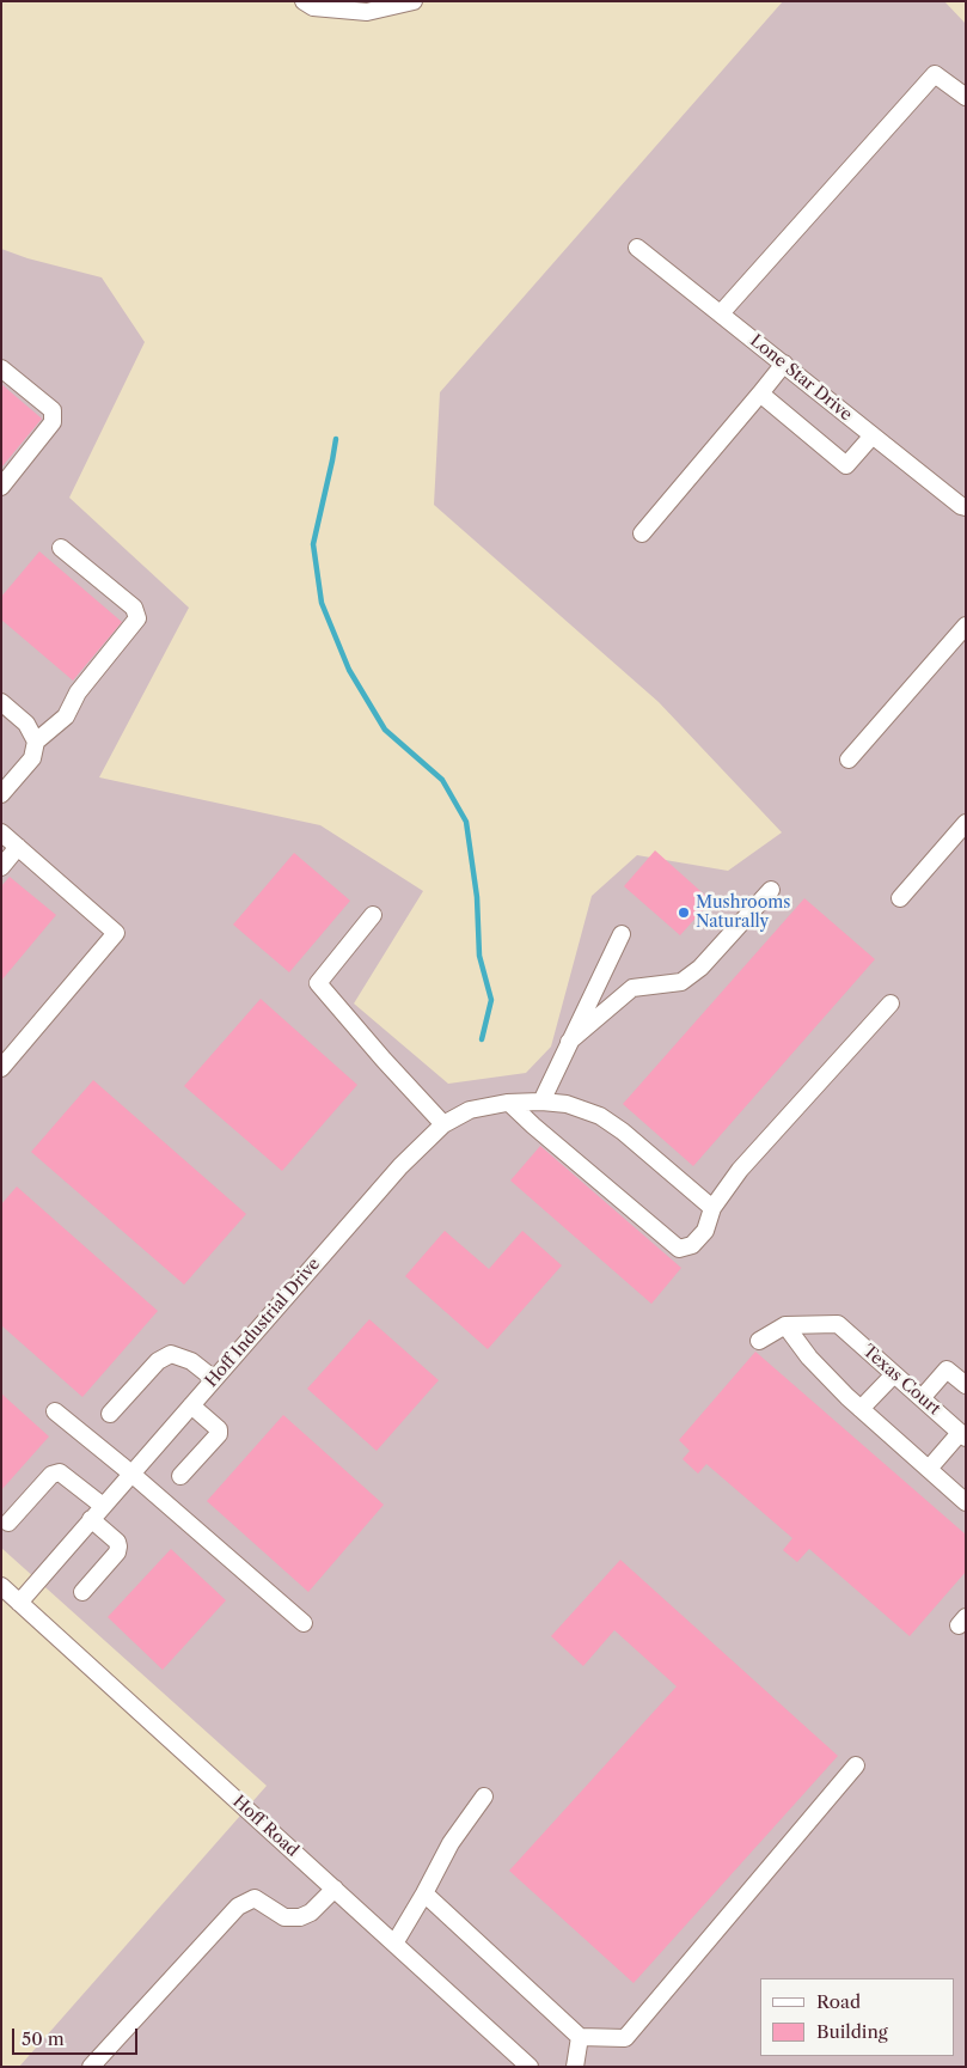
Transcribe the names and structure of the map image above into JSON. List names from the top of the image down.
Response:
{
  "streets": {
    "street": [
      "Lone Star Drive",
      "Hoff Industrial Drive",
      "Texas Court",
      "Hoff Road"
    ]
  },
  "crossings": [
    ["Hoff Industrial Drive", "Hoff Road"]
  ],
  "places": ["Mushrooms Naturally"],
  "legend": ["Road", "Building"],
  "scale_bar": "50 m"
}
